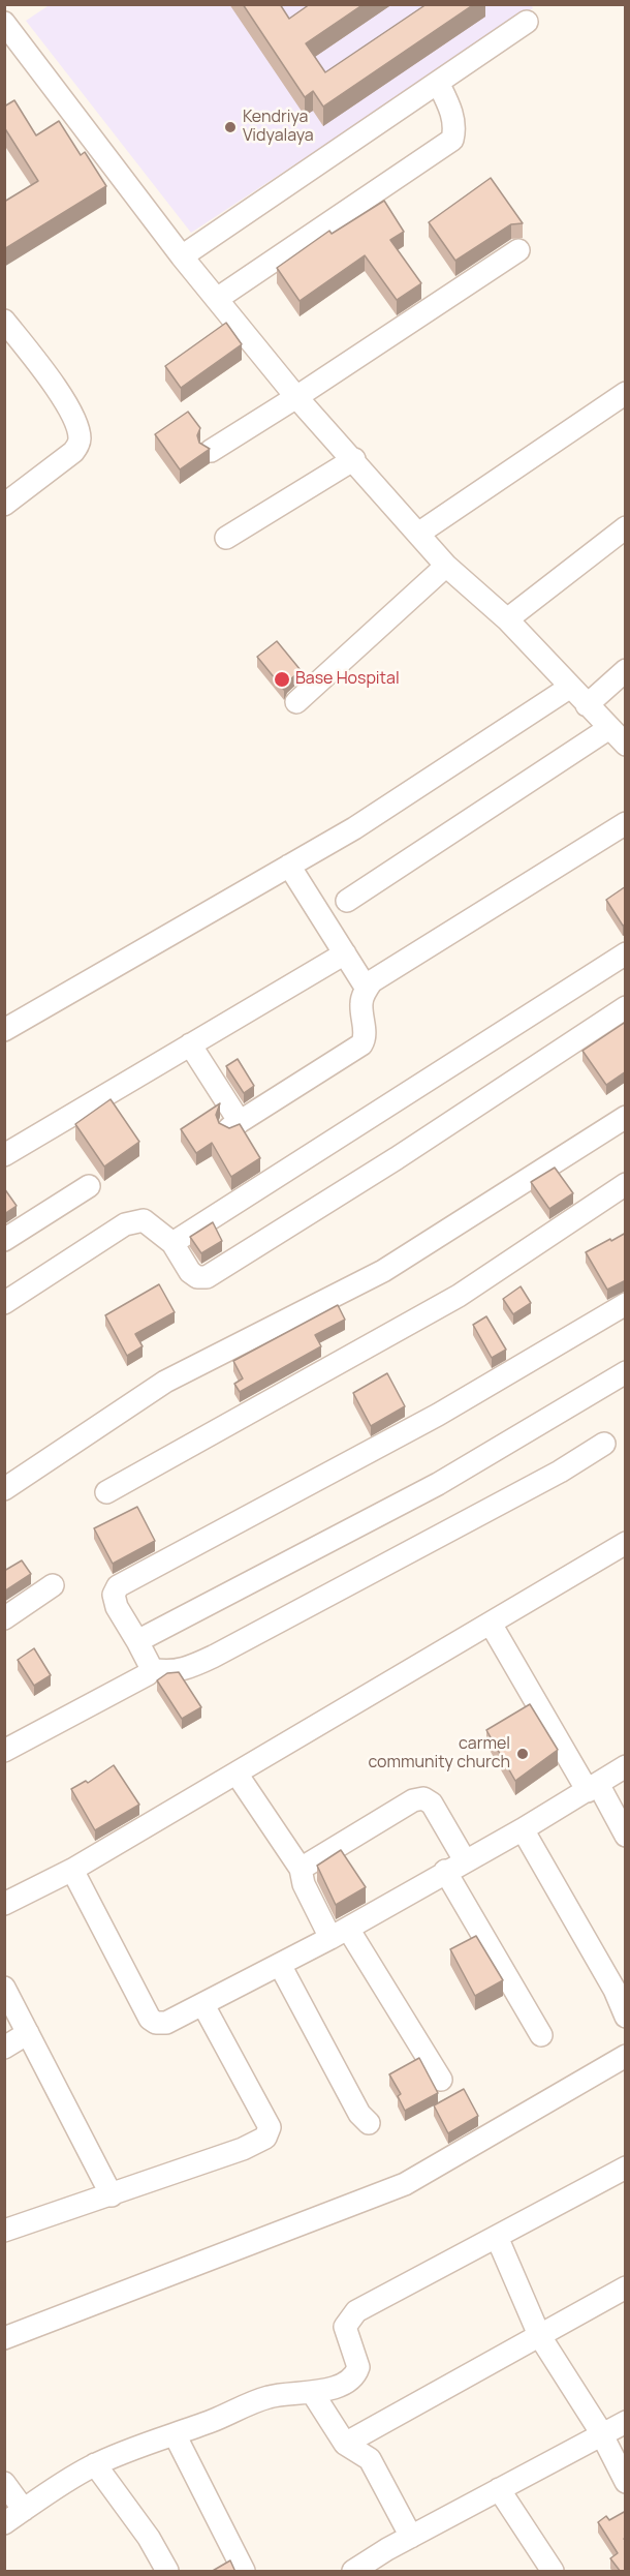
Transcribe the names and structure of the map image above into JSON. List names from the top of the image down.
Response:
{
  "places": ["Kendriya Vidyalaya", "Base Hospital", "carmel community church"]
}
